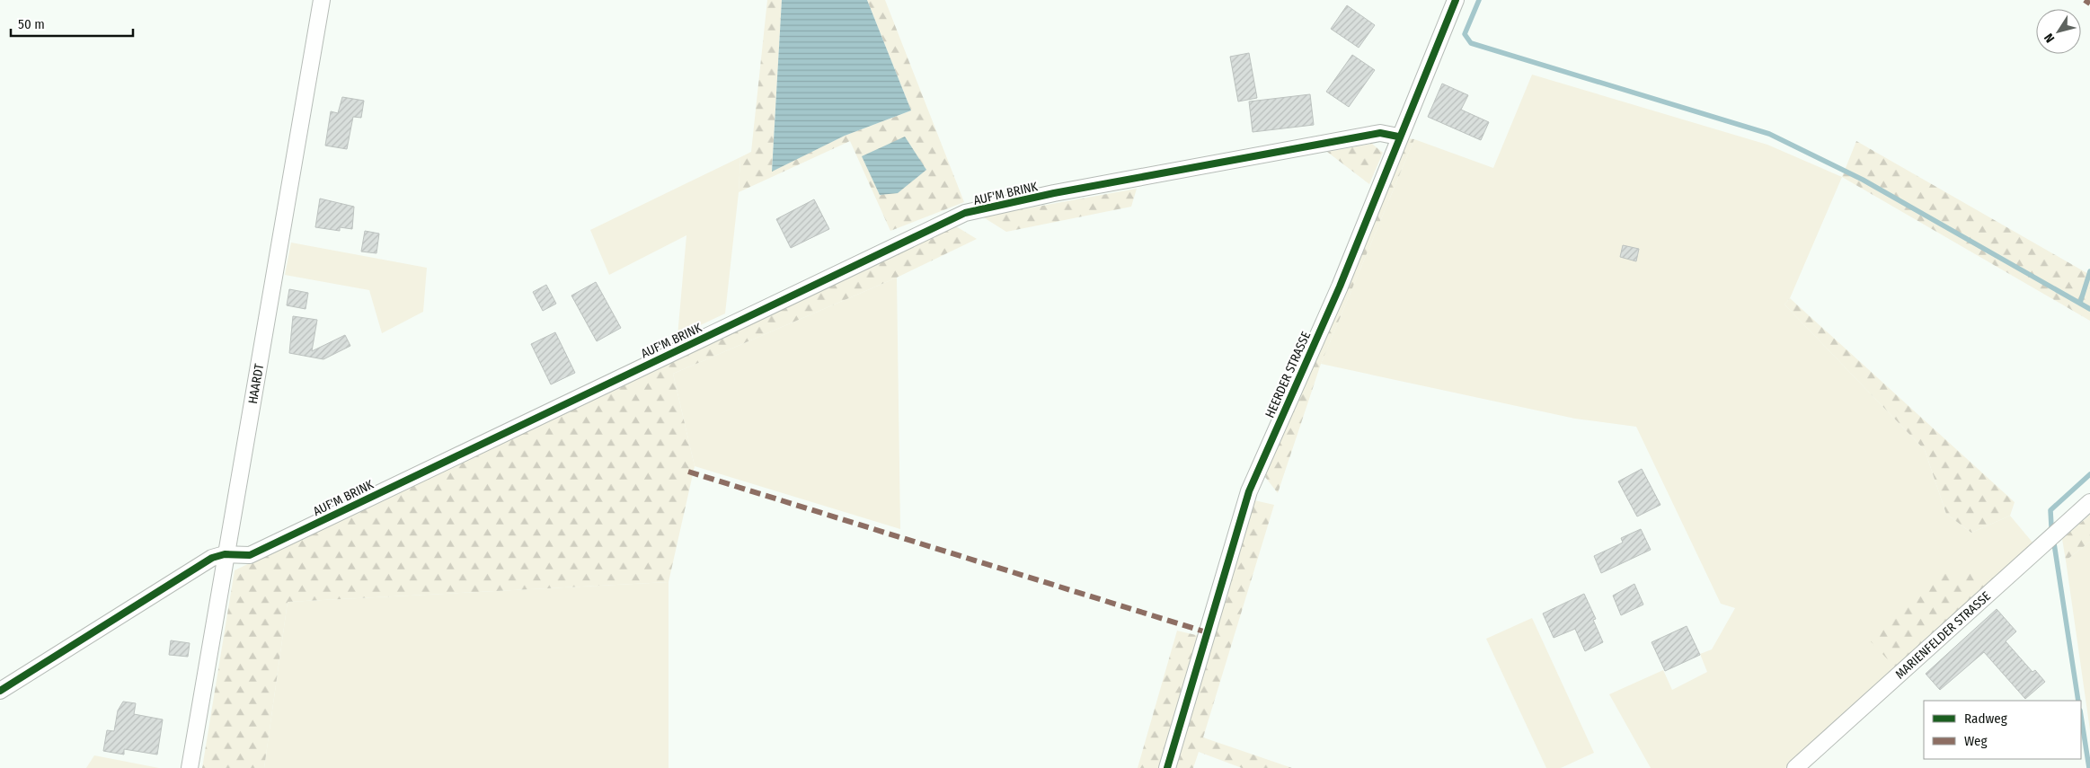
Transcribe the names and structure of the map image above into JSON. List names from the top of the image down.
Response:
{
  "streets": {
    "street": [
      "AUF'M BRINK",
      "HEERDER STRASSE",
      "HAARDT",
      "MARIENFELDER STRASSE"
    ]
  },
  "crossings": [
    ["AUF'M BRINK", "HEERDER STRASSE"],
    ["AUF'M BRINK", "HAARDT"]
  ],
  "legend": ["Radweg", "Weg"],
  "scale_bar": "50 m",
  "north": "bottom left"
}
